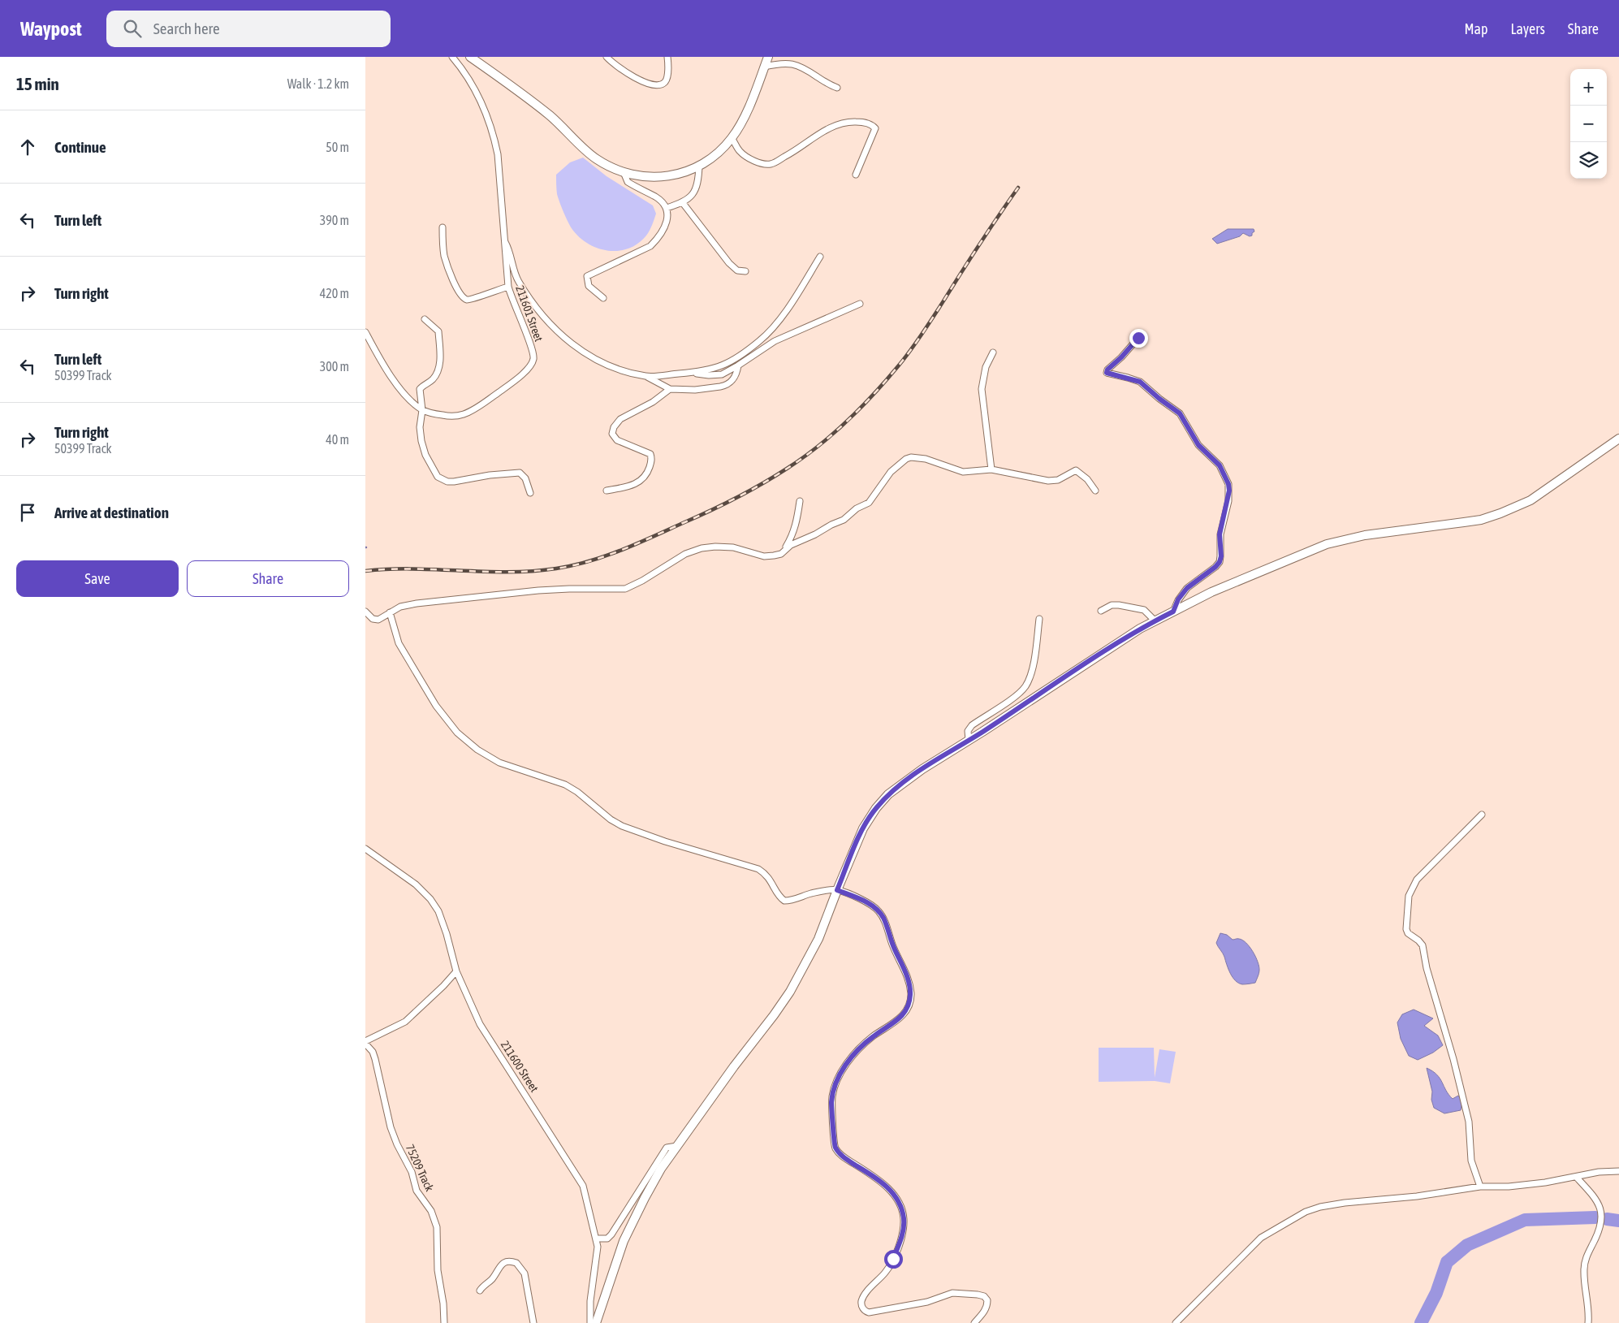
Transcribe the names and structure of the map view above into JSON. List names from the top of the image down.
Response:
{
  "streets": {
    "street": ["211601 Street", "211600 Street", "75209 Track"]
  },
  "crossings": [
    ["211600 Street", "75209 Track"]
  ],
  "page": {
    "header": "Waypost",
    "search": "Search here",
    "nav": ["Map", "Layers", "Share"],
    "heading": ["15 min", "Walk · 1.2 km"],
    "map_buttons": ["+", "−"],
    "list": [
      ["Continue", "50 m"],
      ["Turn left", "390 m"],
      ["Turn right", "420 m"],
      ["Turn left", "50399 Track", "300 m"],
      ["Turn right", "50399 Track", "40 m"],
      "Arrive at destination"
    ],
    "buttons": ["Save", "Share"]
  }
}
